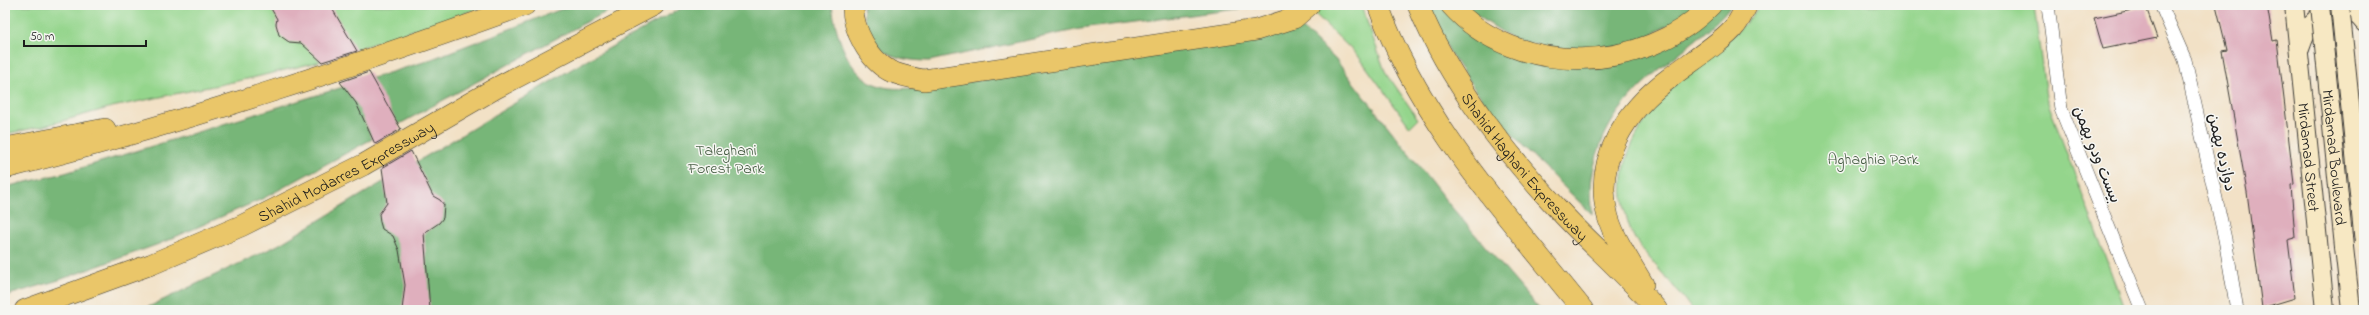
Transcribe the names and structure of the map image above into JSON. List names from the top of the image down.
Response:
{
  "streets": {
    "highway": ["Shahid Haghani Expressway", "Shahid Modarres Expressway"],
    "main road": ["Mirdamad Street", "Mirdamad Boulevard"],
    "street": ["دوازده بهمن", "بیست ودو بهمن"]
  },
  "parks": ["Taleghani Forest Park", "Aghaghia Park"],
  "scale_bar": "50 m"
}
